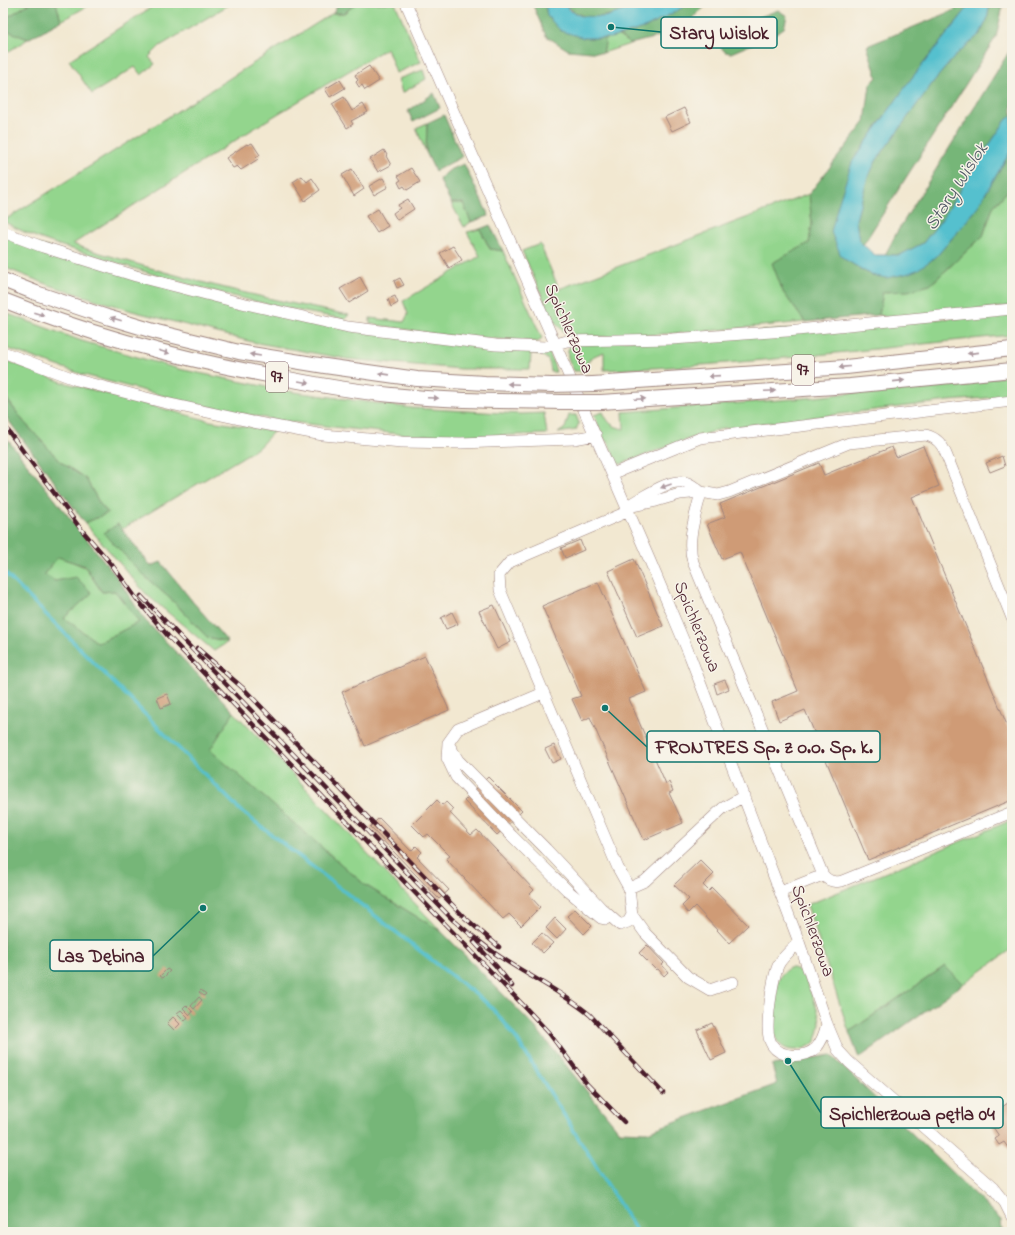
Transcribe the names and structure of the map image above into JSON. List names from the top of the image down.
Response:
{
  "streets": {
    "main road": ["97"],
    "street": ["Spichlerzowa"]
  },
  "water": ["Stary Wislok"],
  "places": [
    "Stary Wislok",
    "FRONTRES Sp. z o.o. Sp. k.",
    "Las Dębina",
    "Spichlerzowa pętla 04"
  ]
}
